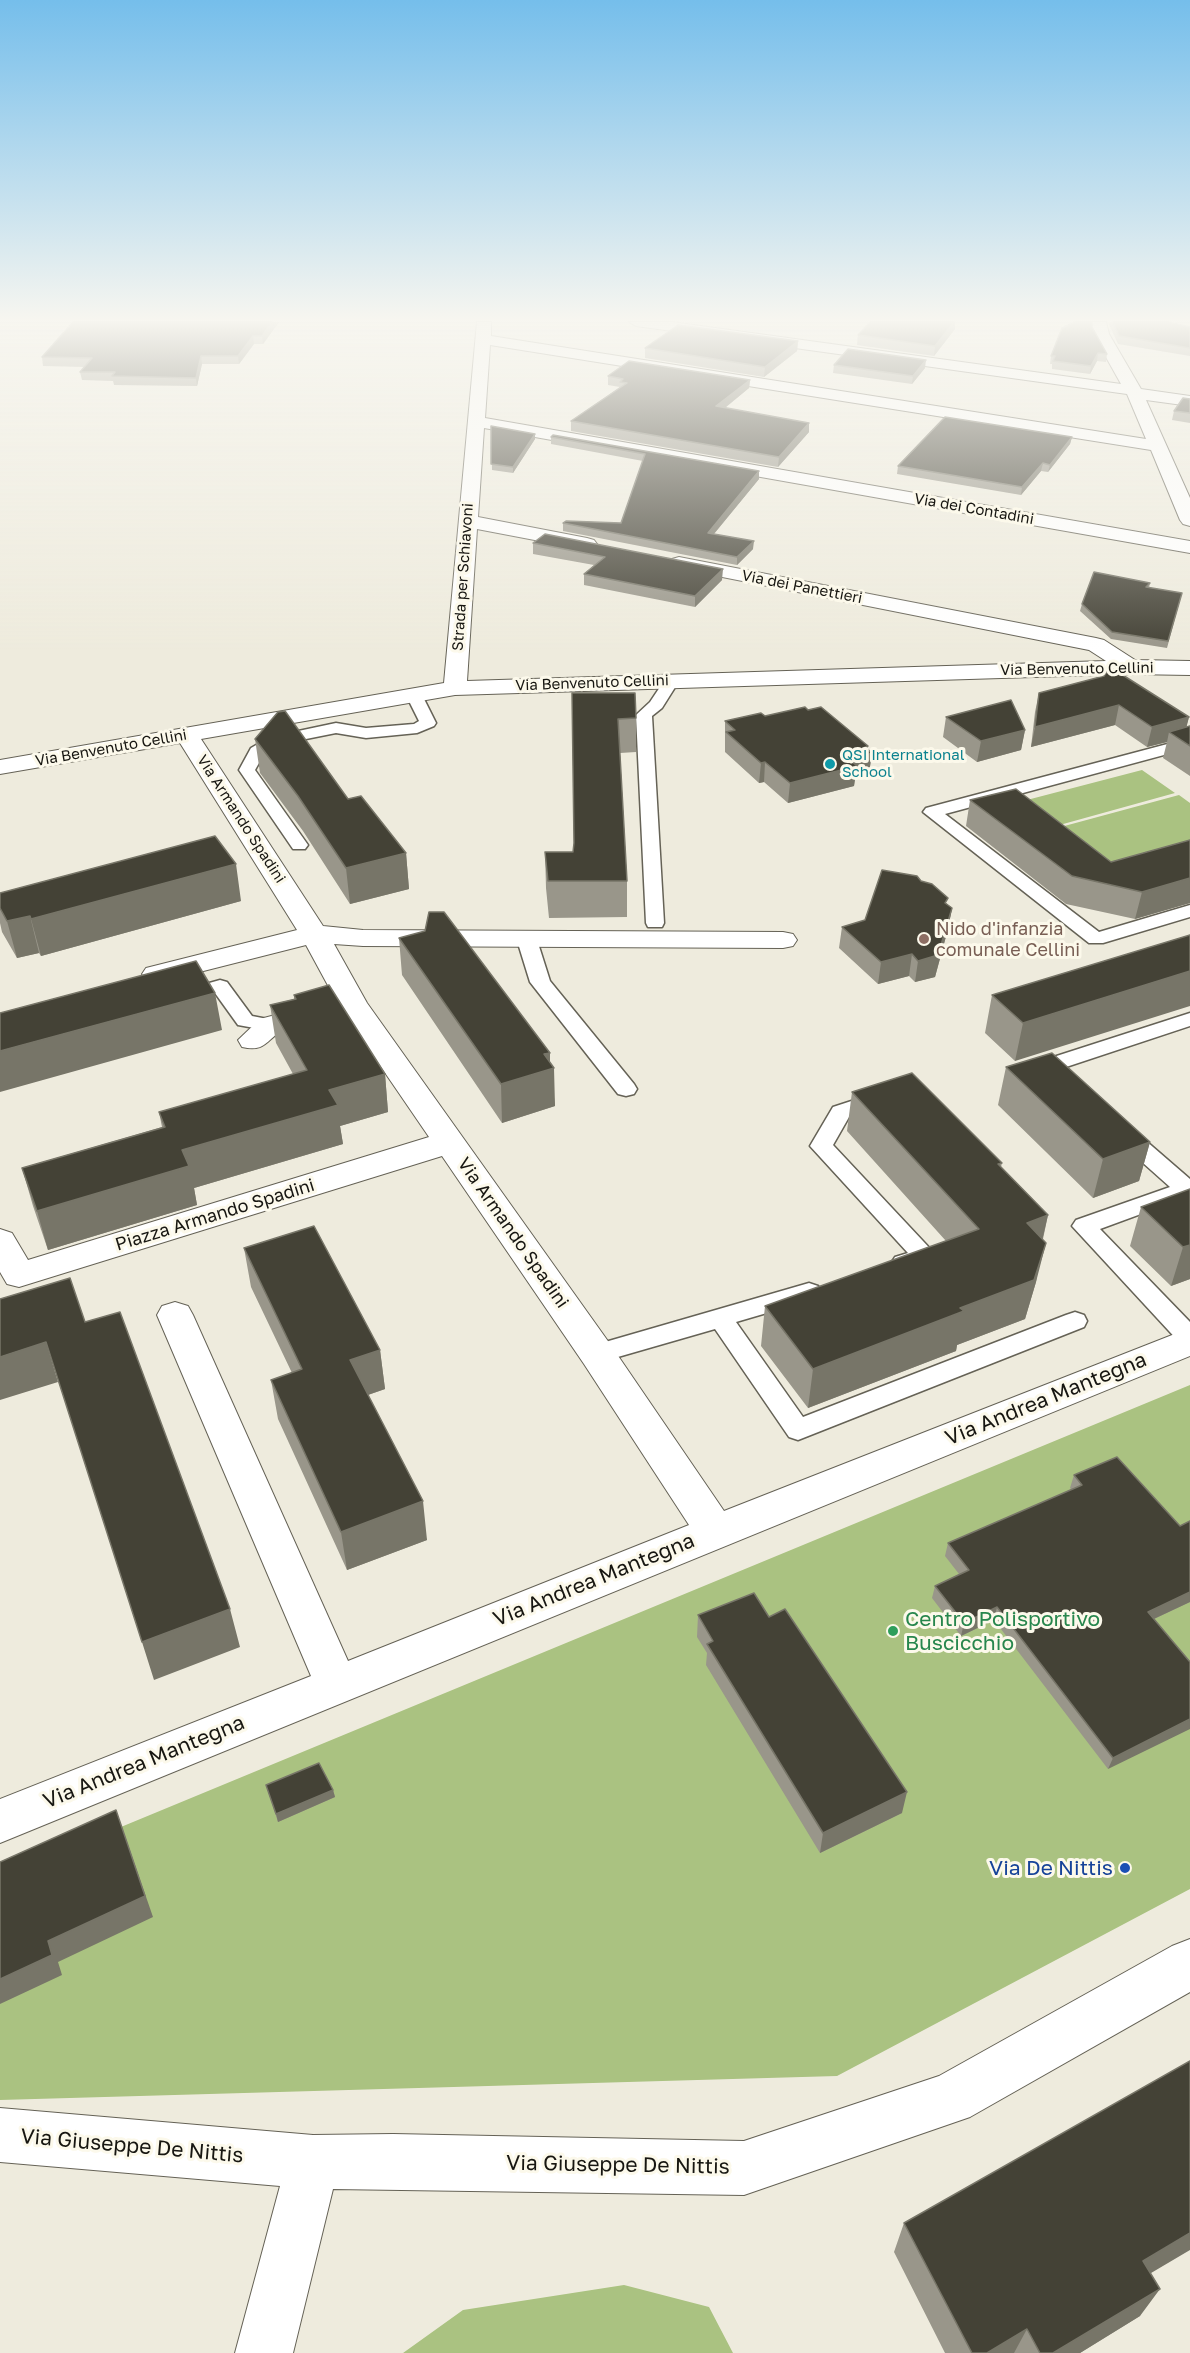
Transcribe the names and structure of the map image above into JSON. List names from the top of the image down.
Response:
{
  "streets": {
    "street": [
      "Via dei Contadini",
      "Strada per Schiavoni",
      "Via dei Panettieri",
      "Via Benvenuto Cellini",
      "Via Armando Spadini",
      "Piazza Armando Spadini",
      "Via Andrea Mantegna",
      "Via Giuseppe De Nittis"
    ]
  },
  "crossings": [
    ["Strada per Schiavoni", "Via Benvenuto Cellini"],
    ["Via dei Panettieri", "Via Benvenuto Cellini"],
    ["Via Benvenuto Cellini", "Via Armando Spadini"],
    ["Via Armando Spadini", "Piazza Armando Spadini"],
    ["Via Armando Spadini", "Via Andrea Mantegna"]
  ],
  "places": [
    "QSI International School",
    "Nido d'infanzia comunale Cellini",
    "Centro Polisportivo Buscicchio",
    "Via De Nittis"
  ]
}
